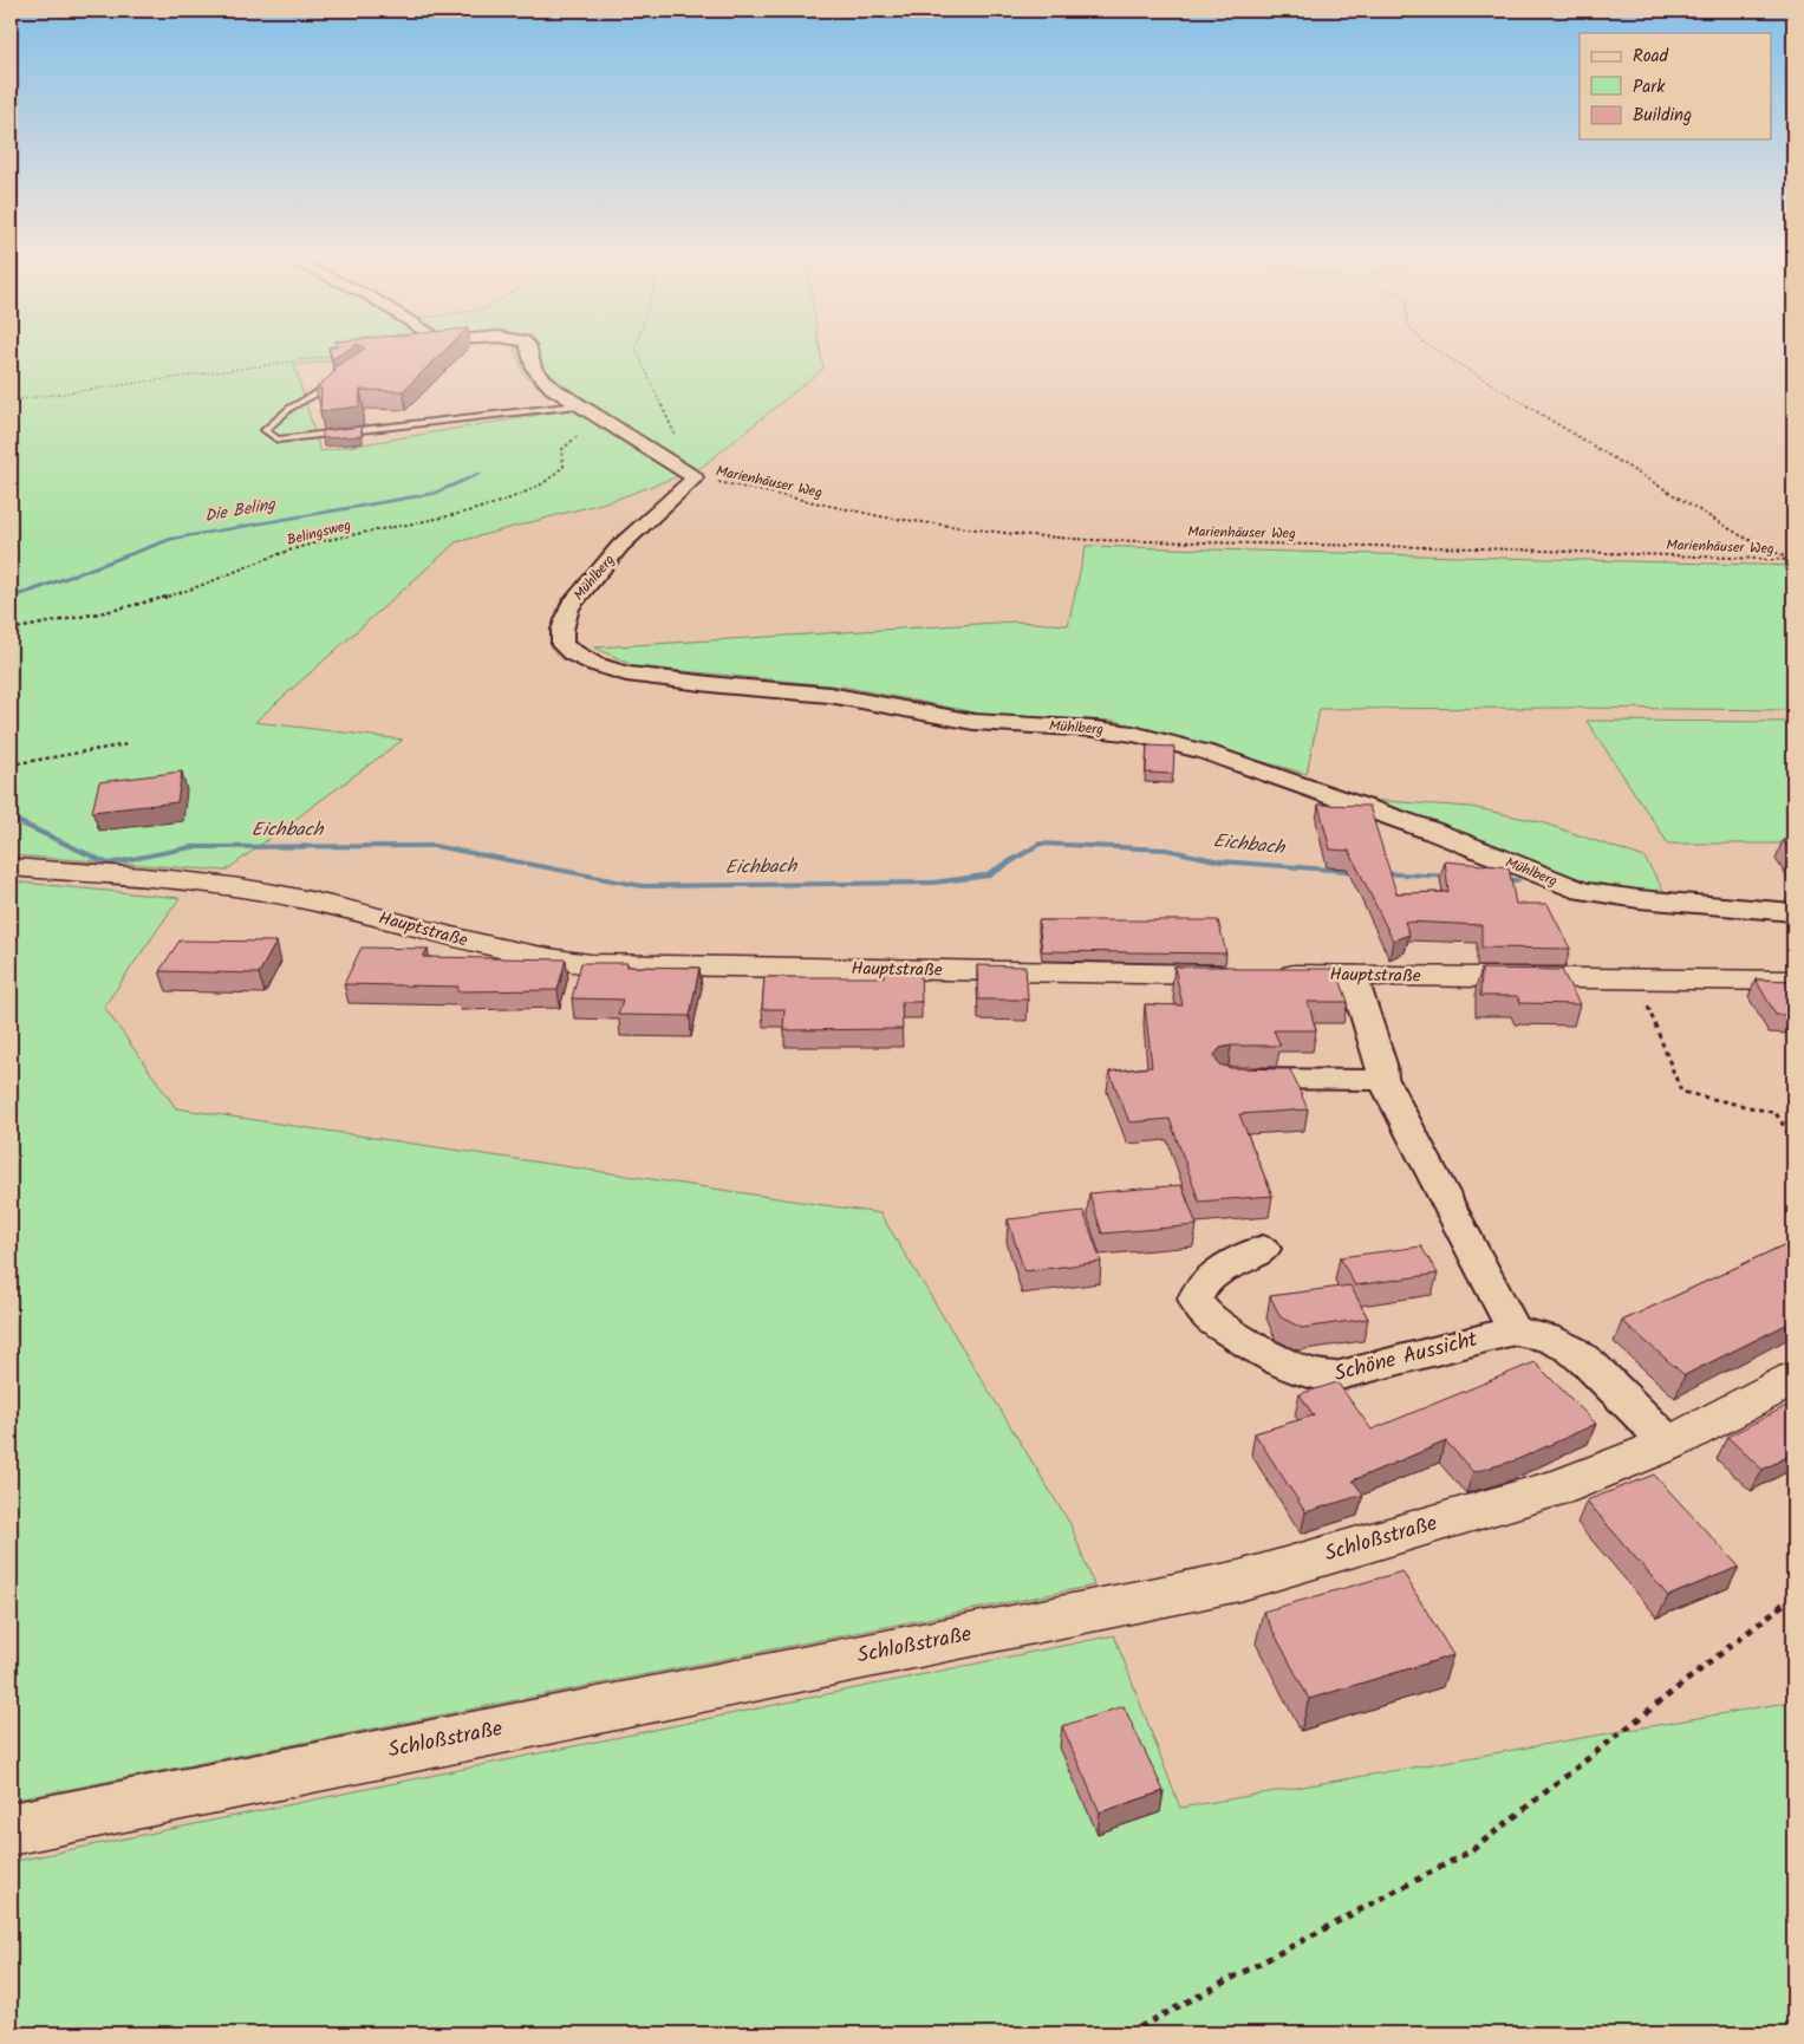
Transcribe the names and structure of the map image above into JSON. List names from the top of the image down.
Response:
{
  "streets": {
    "main road": ["Hauptstraße", "Schloßstraße"],
    "street": ["Mühlberg", "Schöne Aussicht"],
    "path": ["Marienhäuser Weg", "Belingsweg"]
  },
  "crossings": [
    ["Marienhäuser Weg", "Mühlberg"],
    ["Schöne Aussicht", "Schloßstraße"]
  ],
  "water": ["Die Beling", "Eichbach"],
  "legend": ["Road", "Park", "Building"]
}
